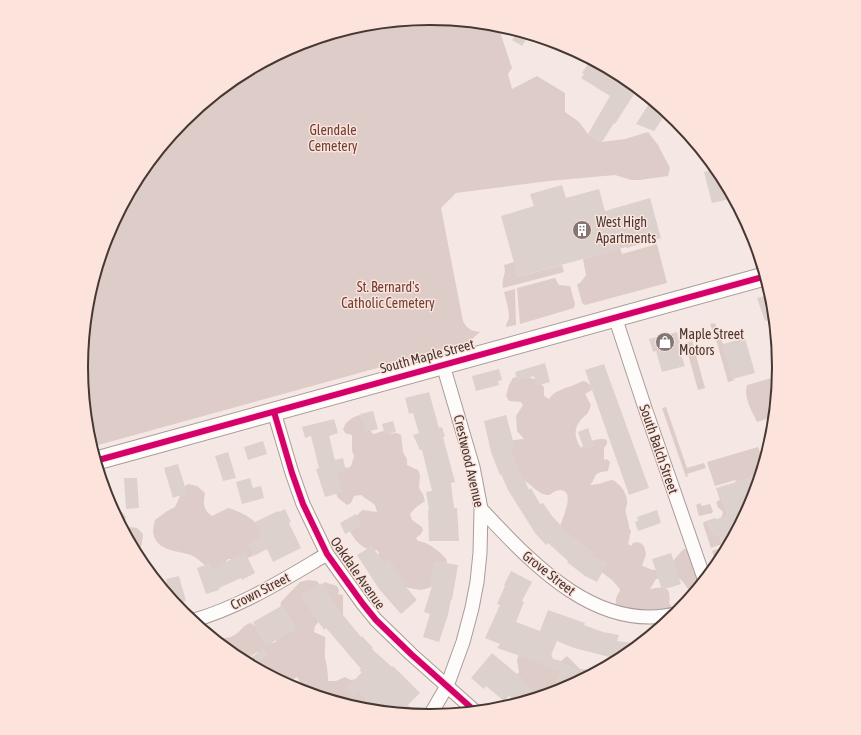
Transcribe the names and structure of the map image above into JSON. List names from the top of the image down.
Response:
{
  "streets": {
    "main road": ["South Maple Street"],
    "street": [
      "South Balch Street",
      "Crestwood Avenue",
      "Oakdale Avenue",
      "Grove Street",
      "Crown Street"
    ]
  },
  "crossings": [
    ["South Maple Street", "South Balch Street"],
    ["South Maple Street", "Crestwood Avenue"],
    ["South Maple Street", "Oakdale Avenue"],
    ["Crestwood Avenue", "Oakdale Avenue"],
    ["Crestwood Avenue", "Grove Street"],
    ["Oakdale Avenue", "Crown Street"]
  ],
  "parks": ["Glendale Cemetery", "St. Bernard's Catholic Cemetery"],
  "places": {
    "building": ["West High Apartments"],
    "shop": ["Maple Street Motors"]
  }
}
